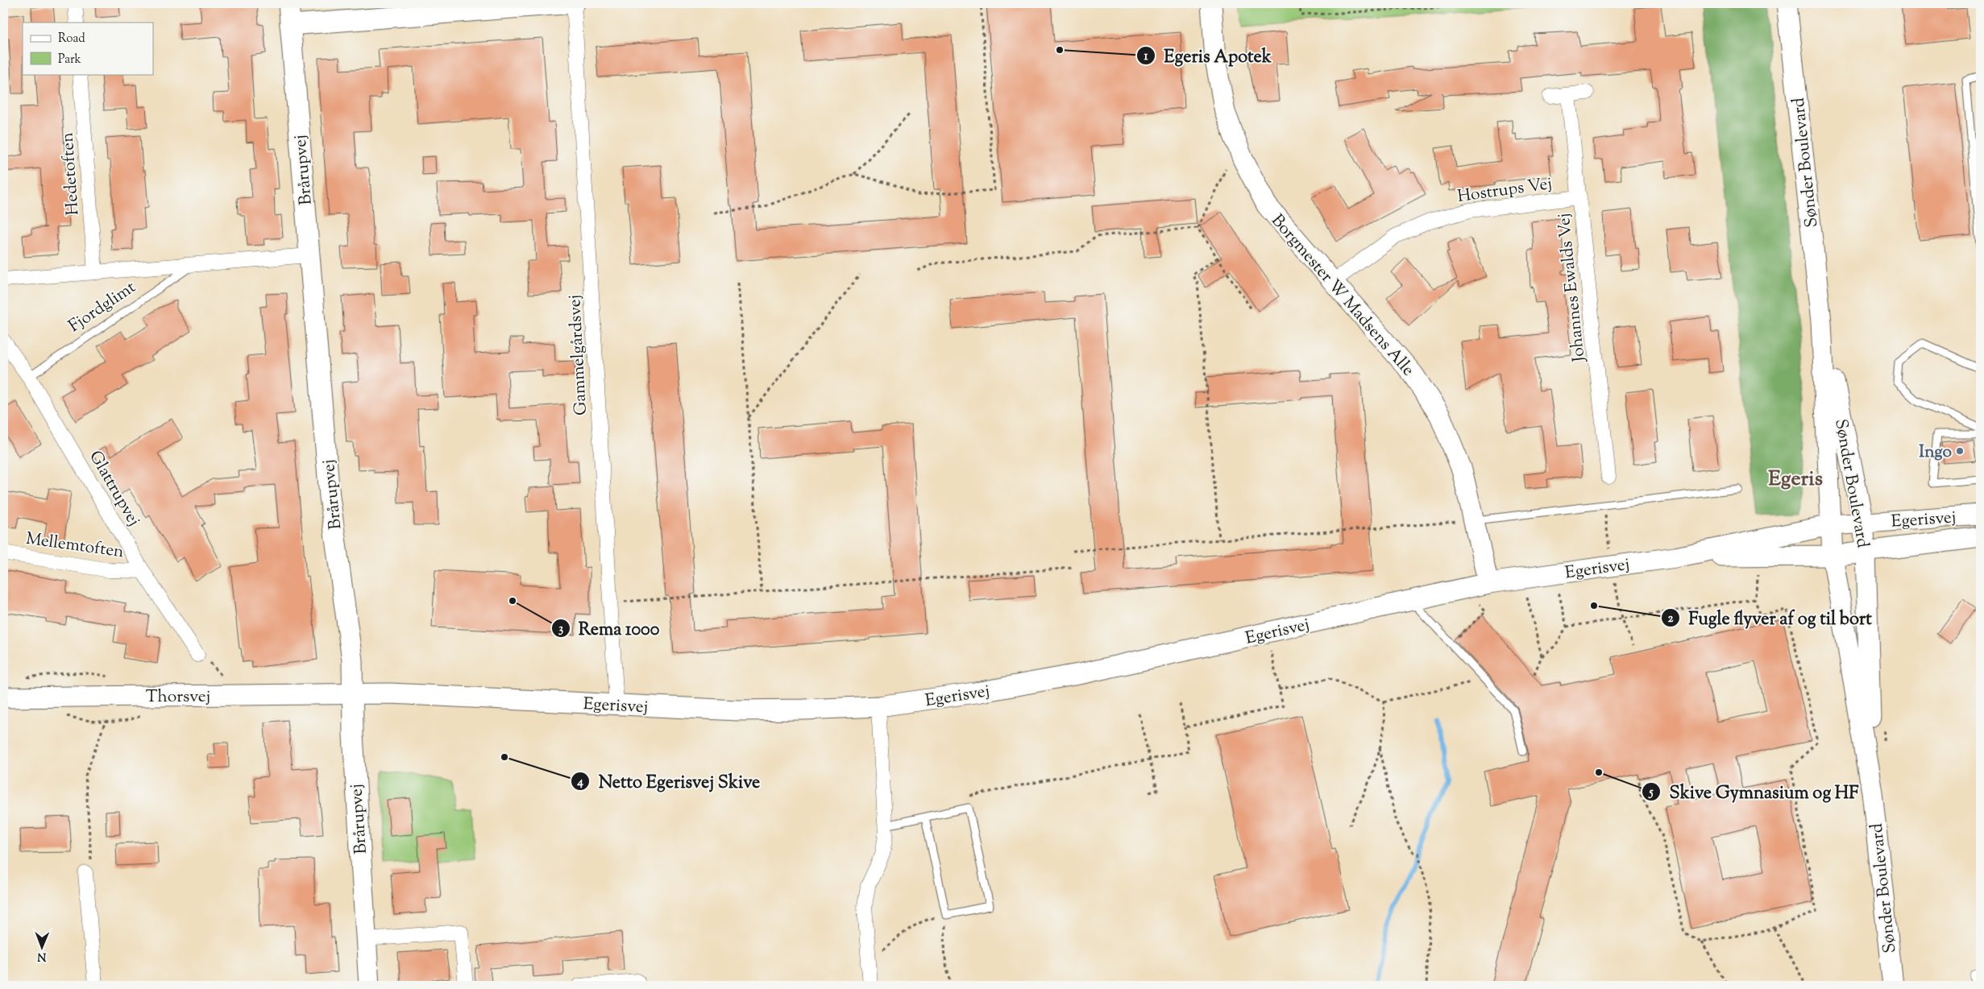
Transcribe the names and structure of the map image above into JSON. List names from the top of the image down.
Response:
{
  "streets": {
    "street": [
      "Sønder Boulevard",
      "Brårupvej",
      "Hedetoften",
      "Hostrups Vej",
      "Johannes Ewalds Vej",
      "Borgmester W Madsens Alle",
      "Fjordglimt",
      "Gammelgårdsvej",
      "Glattrupvej",
      "Egerisvej",
      "Mellemtoften",
      "Thorsvej"
    ]
  },
  "crossings": [
    ["Sønder Boulevard", "Egerisvej"],
    ["Brårupvej", "Fjordglimt"],
    ["Brårupvej", "Egerisvej"],
    ["Brårupvej", "Thorsvej"],
    ["Hedetoften", "Fjordglimt"],
    ["Hostrups Vej", "Johannes Ewalds Vej"],
    ["Hostrups Vej", "Borgmester W Madsens Alle"],
    ["Borgmester W Madsens Alle", "Egerisvej"],
    ["Fjordglimt", "Glattrupvej"],
    ["Gammelgårdsvej", "Egerisvej"],
    ["Glattrupvej", "Mellemtoften"],
    ["Egerisvej", "Thorsvej"]
  ],
  "districts": ["Egeris"],
  "places": [
    "Egeris Apotek",
    "Ingo",
    "Rema 1000",
    "Fugle flyver af og til bort",
    "Netto Egerisvej Skive",
    "Skive Gymnasium og HF"
  ],
  "legend": ["Road", "Park"],
  "north": "bottom"
}
